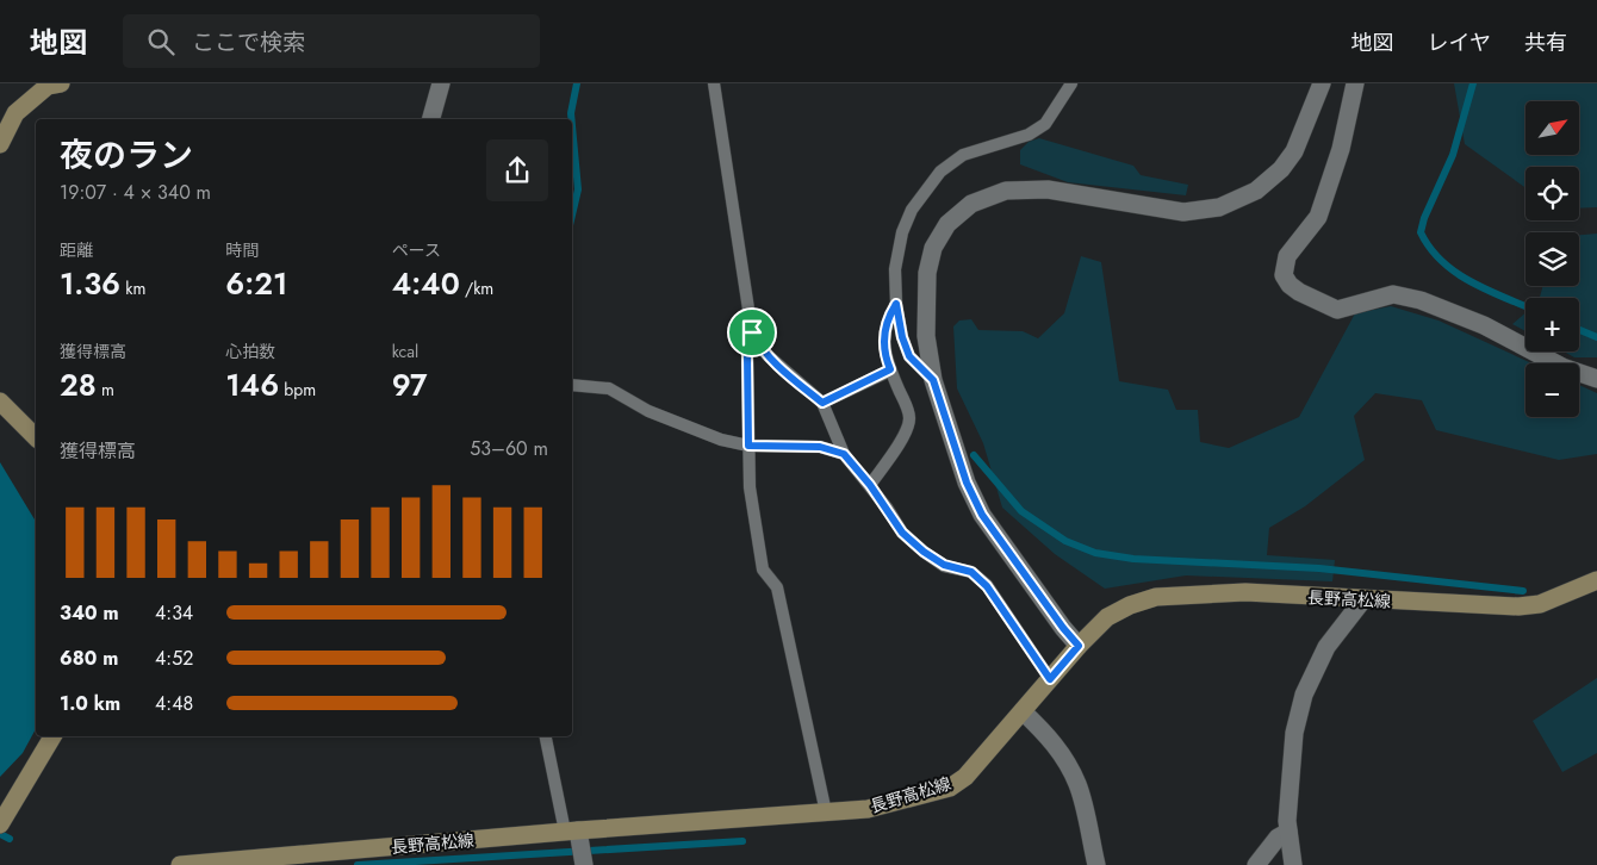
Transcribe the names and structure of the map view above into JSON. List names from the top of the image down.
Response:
{
  "streets": {
    "main road": ["長野高松線"]
  },
  "north": "top right",
  "page": {
    "header": "地図",
    "search": "ここで検索",
    "nav": ["地図", "レイヤ", "共有"],
    "map_buttons": ["+", "−"],
    "heading": ["夜のラン", "19:07 · 4 × 340 m"],
    "stats": [
      ["距離", "1.36 km"],
      ["時間", "6:21"],
      ["ペース", "4:40 /km"],
      ["獲得標高", "28 m"],
      ["心拍数", "146 bpm"],
      ["kcal", "97"]
    ],
    "chart": ["獲得標高", "53–60 m"],
    "list": [
      {
        "name": "340 m",
        "note": "4:34"
      },
      {
        "name": "680 m",
        "note": "4:52"
      },
      {
        "name": "1.0 km",
        "note": "4:48"
      }
    ]
  }
}
